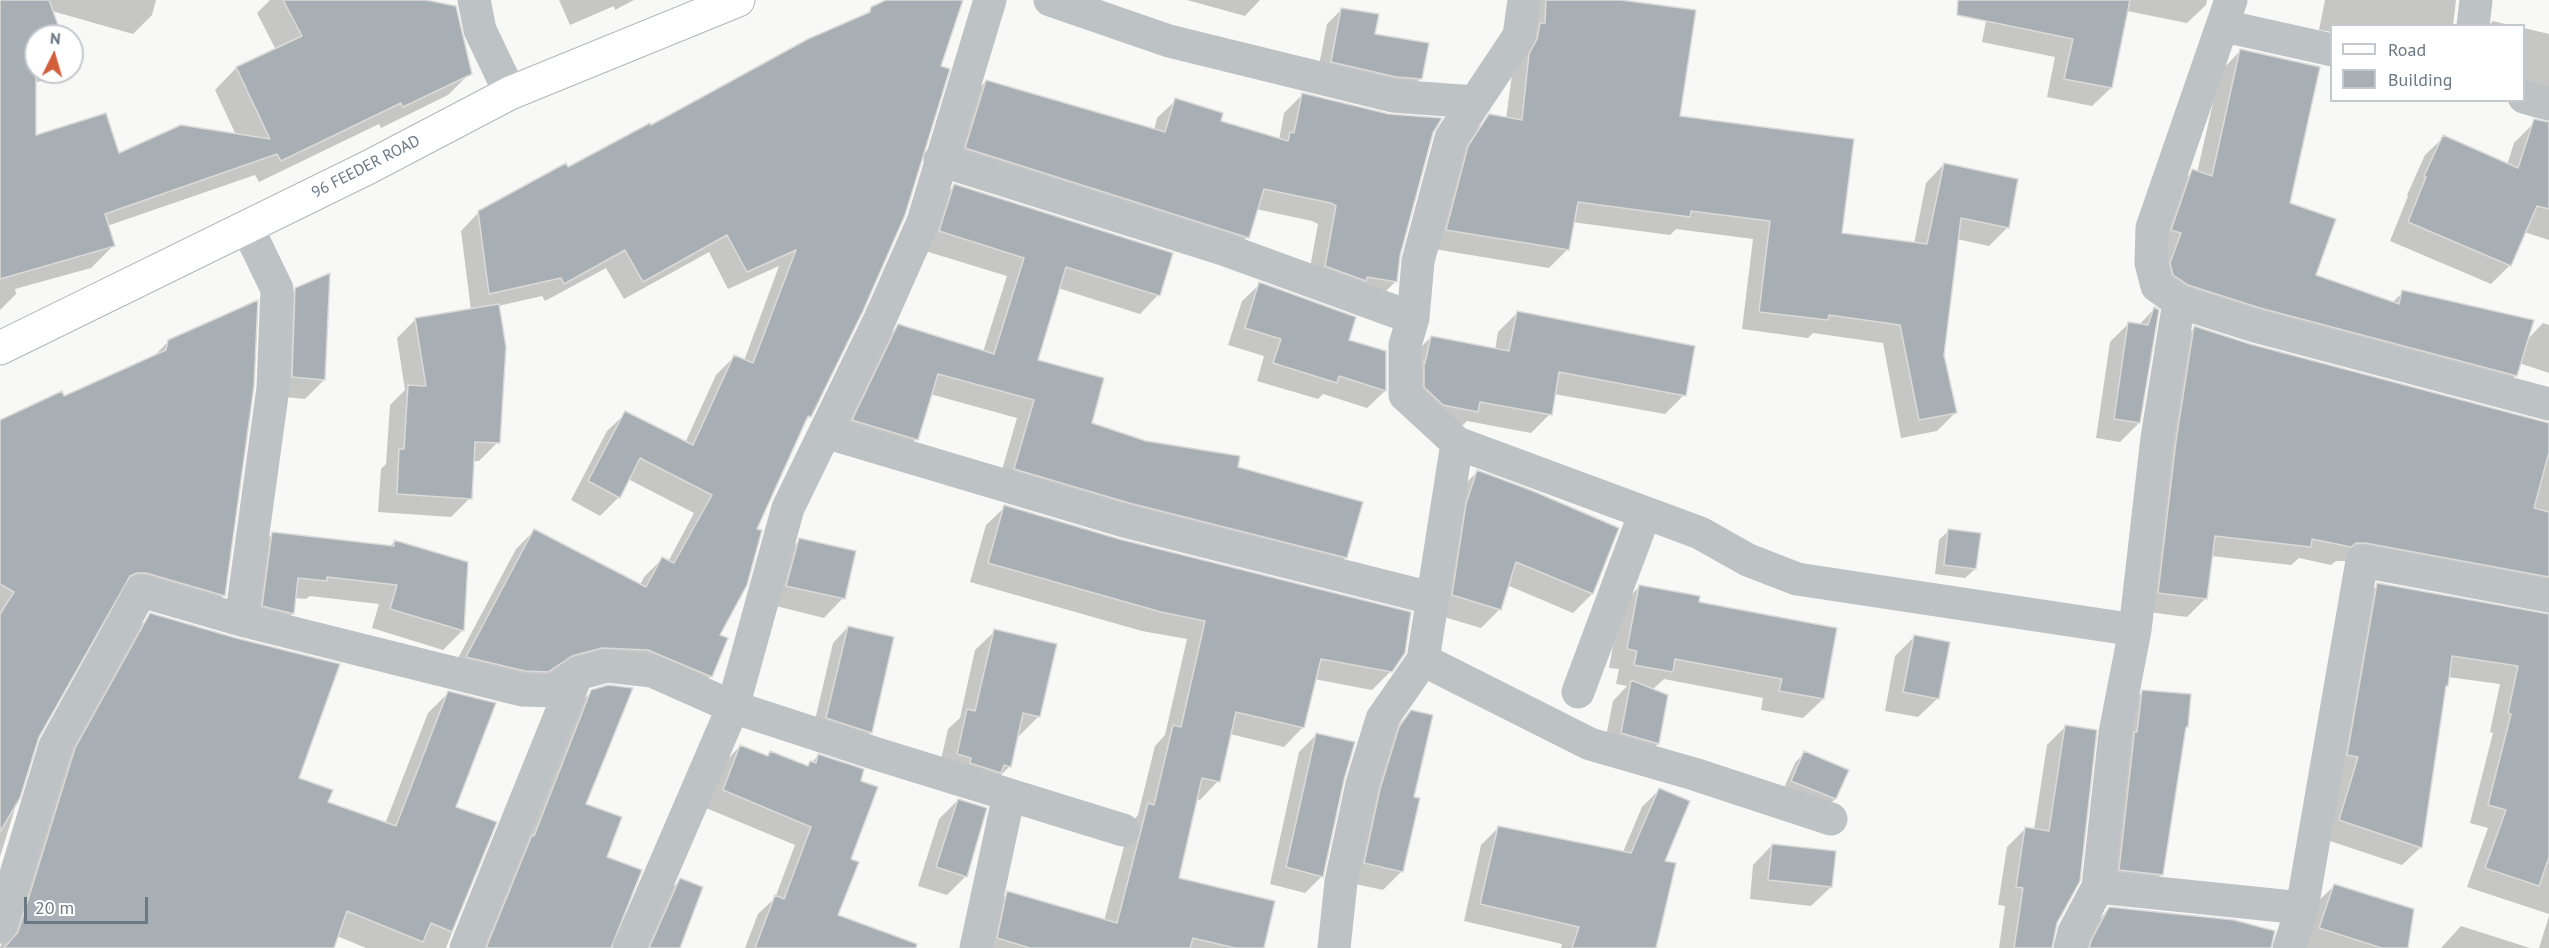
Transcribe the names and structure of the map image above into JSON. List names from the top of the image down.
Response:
{
  "streets": {
    "main road": ["96 FEEDER ROAD"]
  },
  "legend": ["Road", "Building"],
  "scale_bar": "20 m",
  "north": "top"
}
